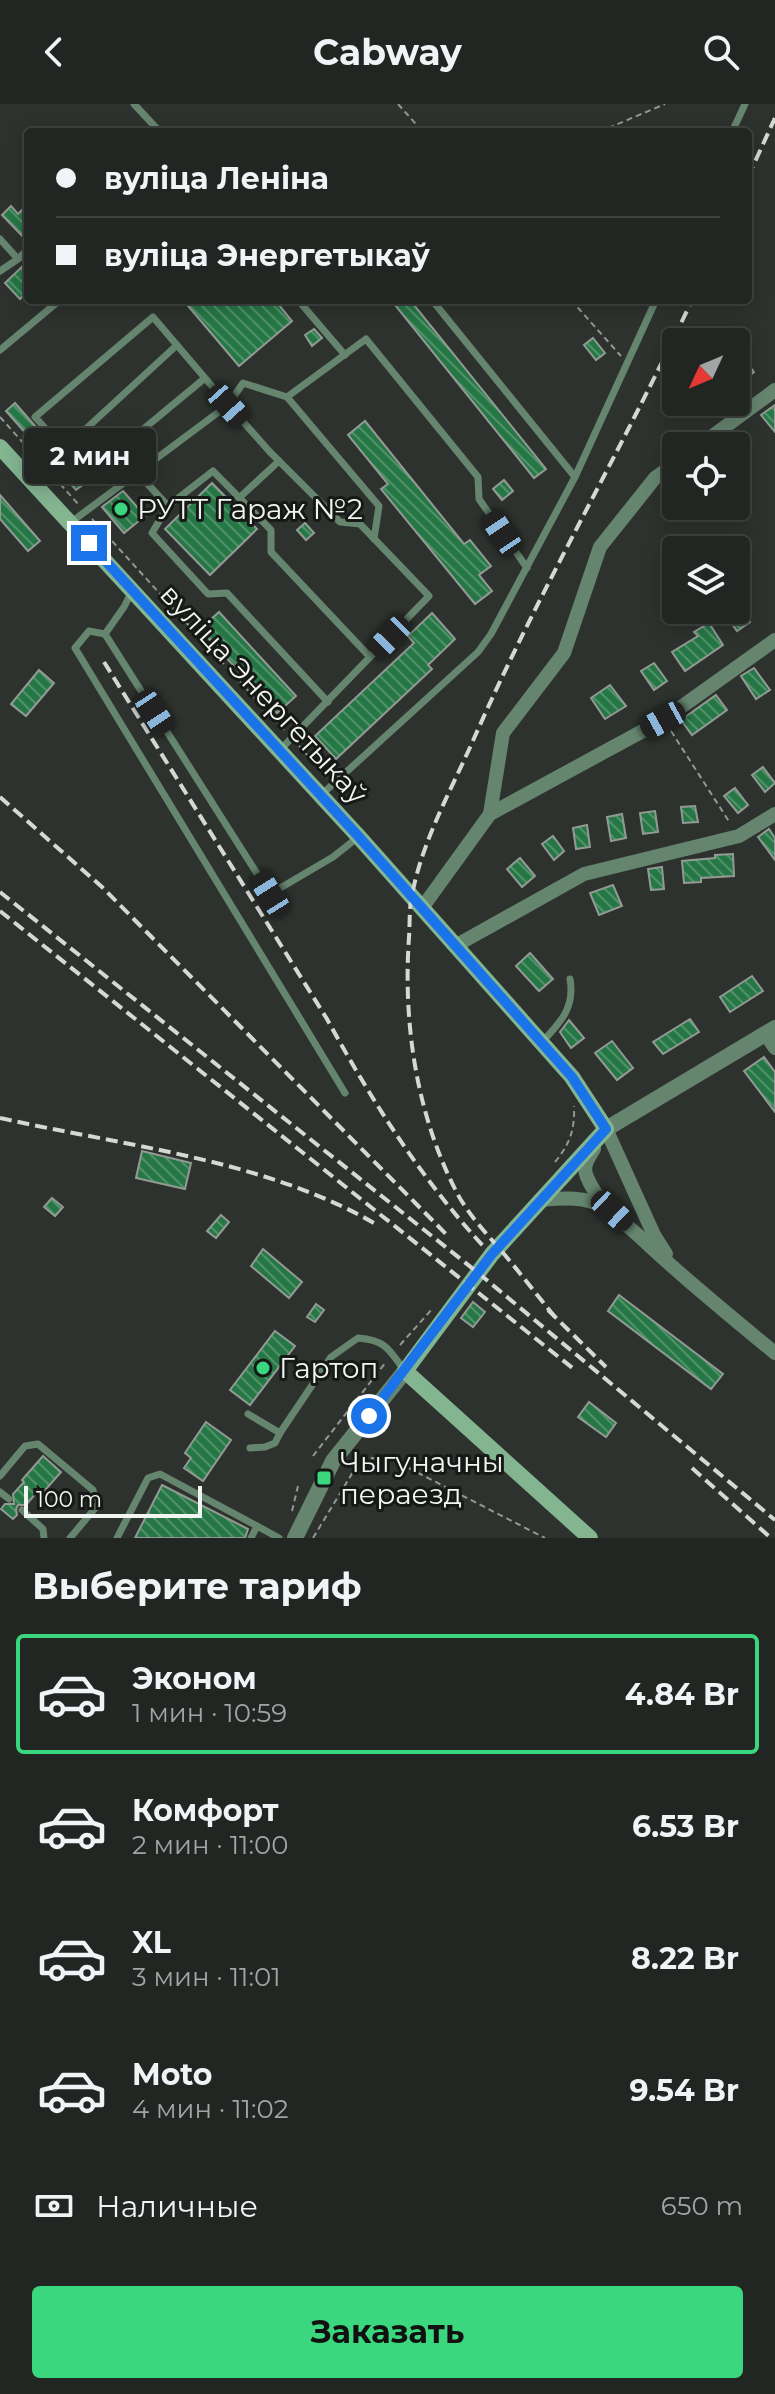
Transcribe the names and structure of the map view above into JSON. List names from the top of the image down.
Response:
{
  "streets": {
    "main road": ["вуліца Энергетыкаў"]
  },
  "places": {
    "other": ["РУТТ Гараж №2", "Гартоп"],
    "transit": ["Чыгуначны пераезд"]
  },
  "scale_bar": "100 m",
  "north": "bottom left",
  "page": {
    "header": "Cabway",
    "banner": ["вуліца Леніна", "вуліца Энергетыкаў"],
    "bubble": "2 мин",
    "scale": "100 m",
    "heading": "Выберите тариф",
    "list": [
      {
        "name": "Эконом",
        "note": "1 мин · 10:59",
        "value": "4.84 Br"
      },
      {
        "name": "Комфорт",
        "note": "2 мин · 11:00",
        "value": "6.53 Br"
      },
      {
        "name": "XL",
        "note": "3 мин · 11:01",
        "value": "8.22 Br"
      },
      {
        "name": "Moto",
        "note": "4 мин · 11:02",
        "value": "9.54 Br"
      }
    ],
    "pay": ["Наличные", "650 m"],
    "buttons": "Заказать"
  }
}
